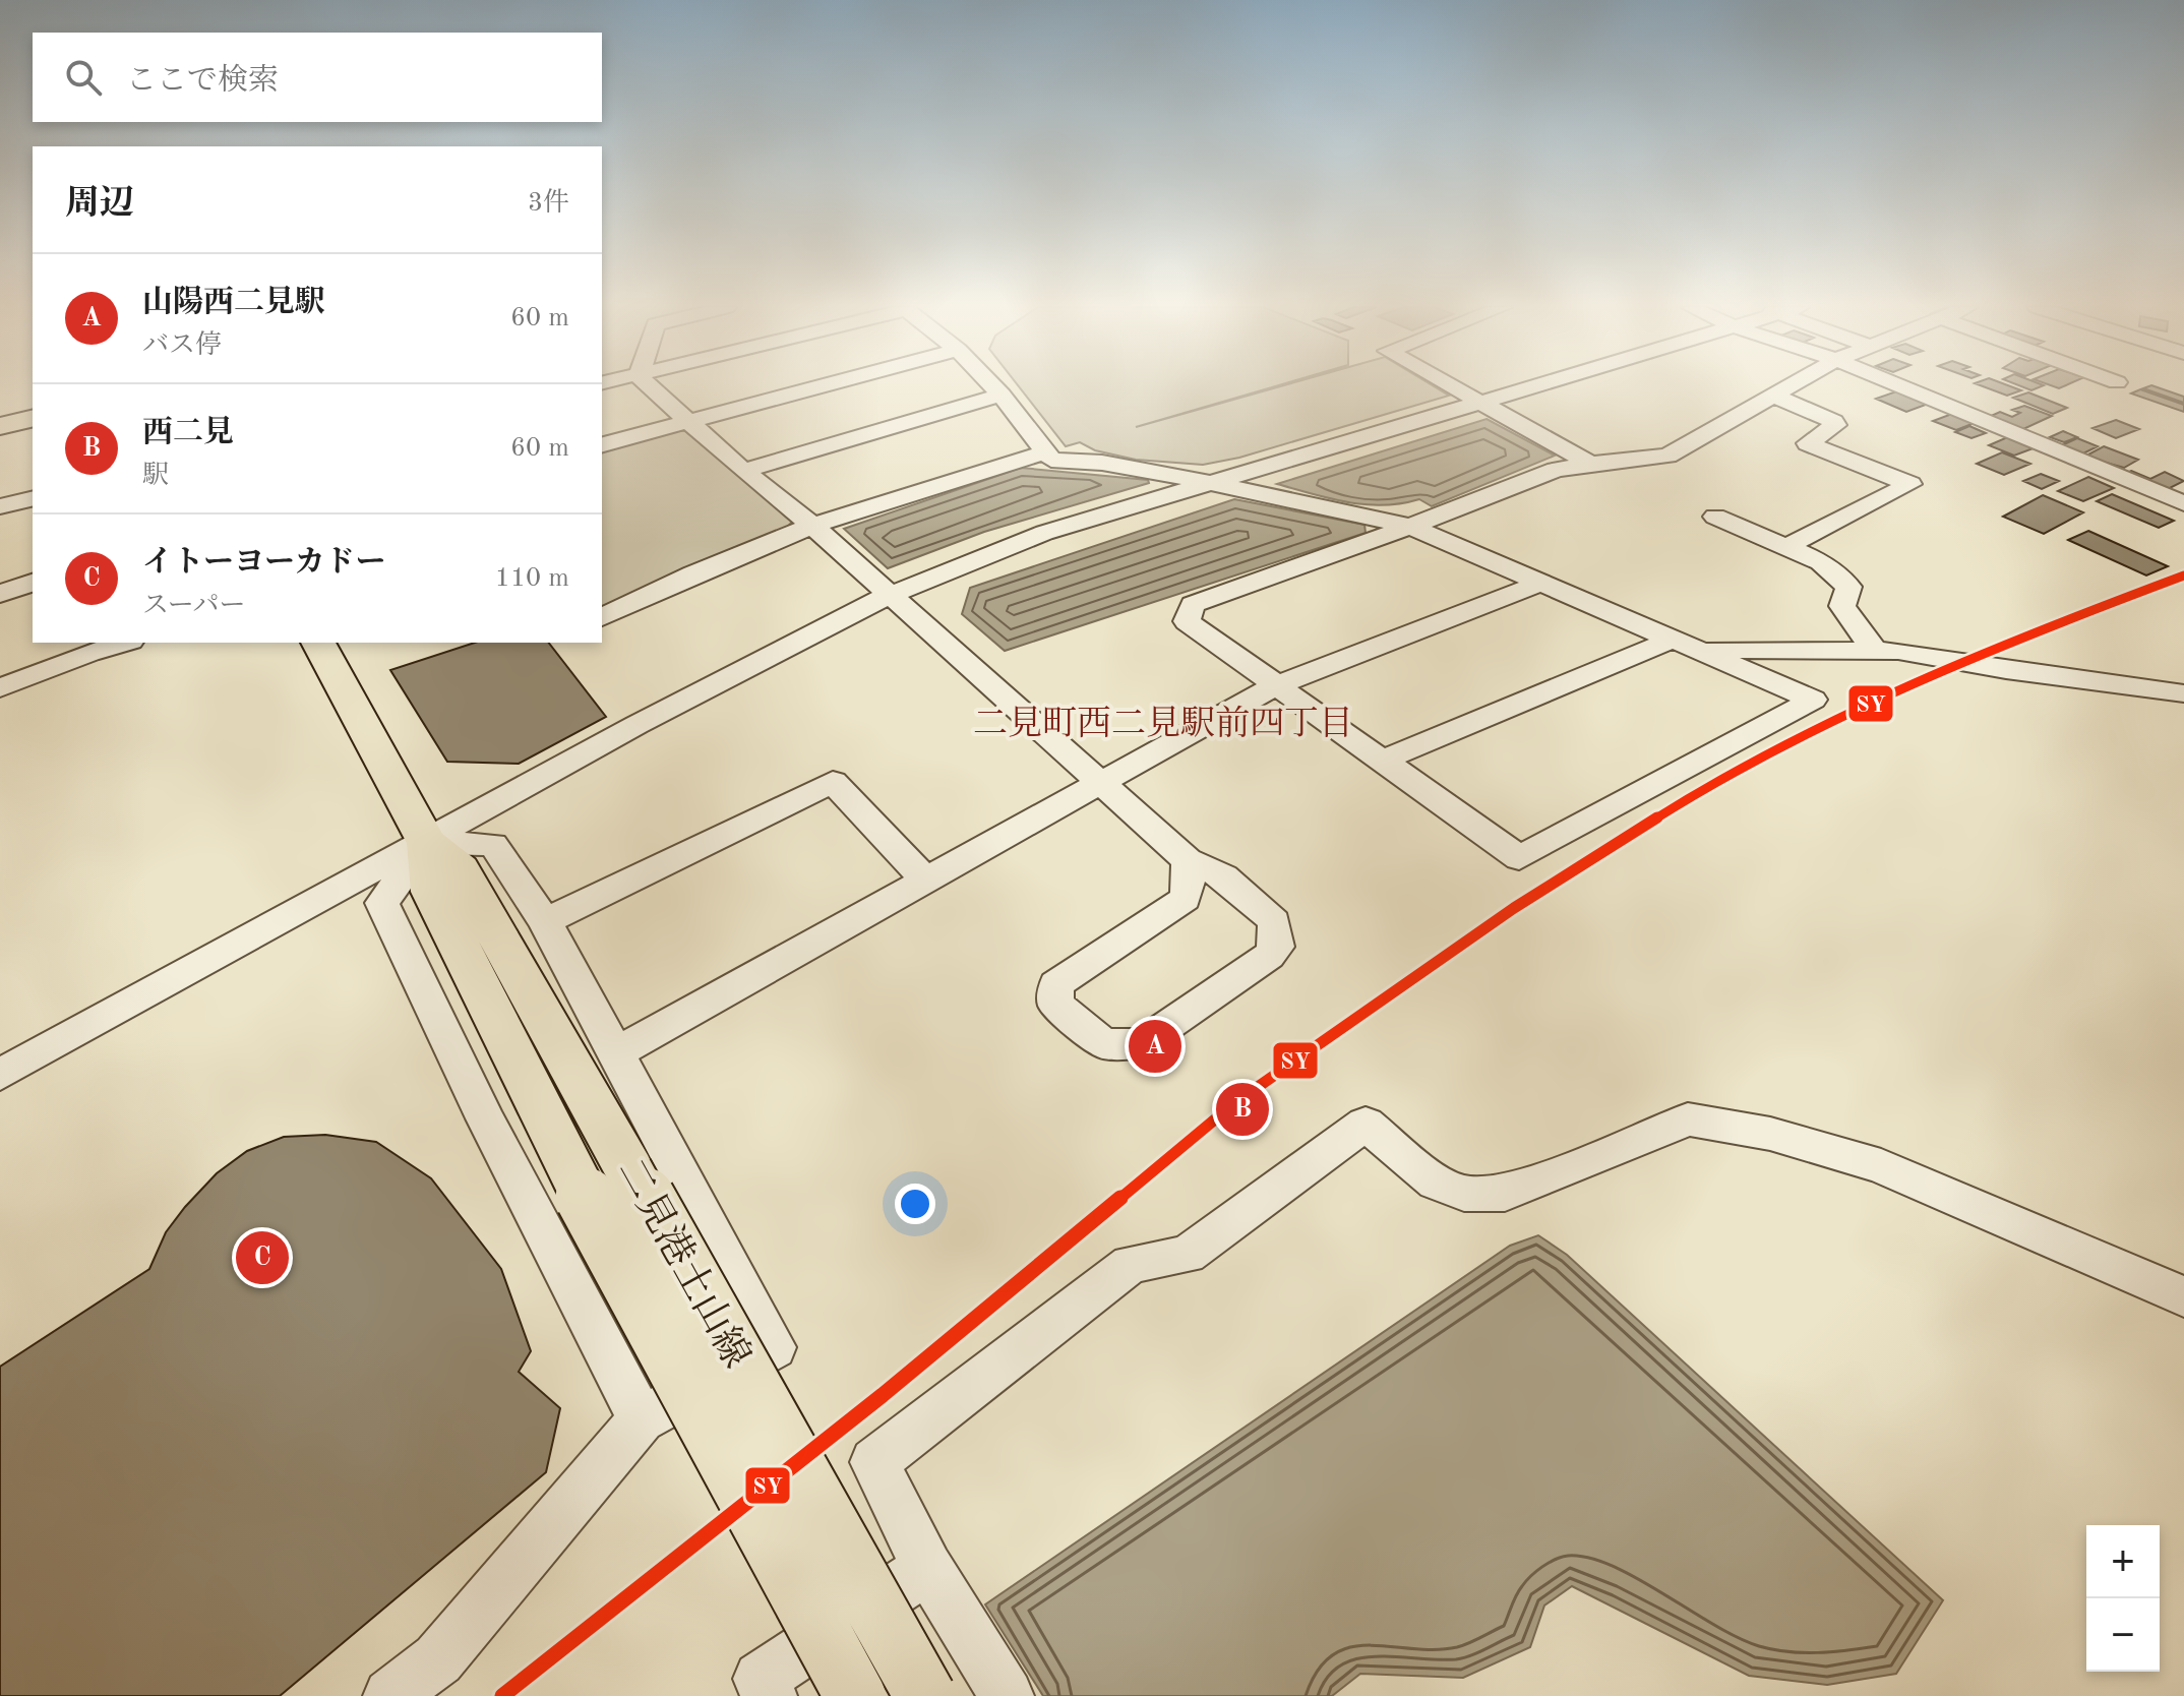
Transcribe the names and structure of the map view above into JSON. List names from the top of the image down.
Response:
{
  "streets": {
    "main road": ["二見港土山線"]
  },
  "districts": ["二見町西二見駅前四丁目"],
  "lines": ["transit line SY"],
  "page": {
    "search": "ここで検索",
    "heading": ["周辺", "3件"],
    "list": [
      {
        "mark": "A",
        "name": "山陽西二見駅",
        "note": "バス停",
        "value": "60 m"
      },
      {
        "mark": "B",
        "name": "西二見",
        "note": "駅",
        "value": "60 m"
      },
      {
        "mark": "C",
        "name": "イトーヨーカドー",
        "note": "スーパー",
        "value": "110 m"
      }
    ],
    "pins": ["A", "B", "C"],
    "map_buttons": ["+", "−"]
  }
}
